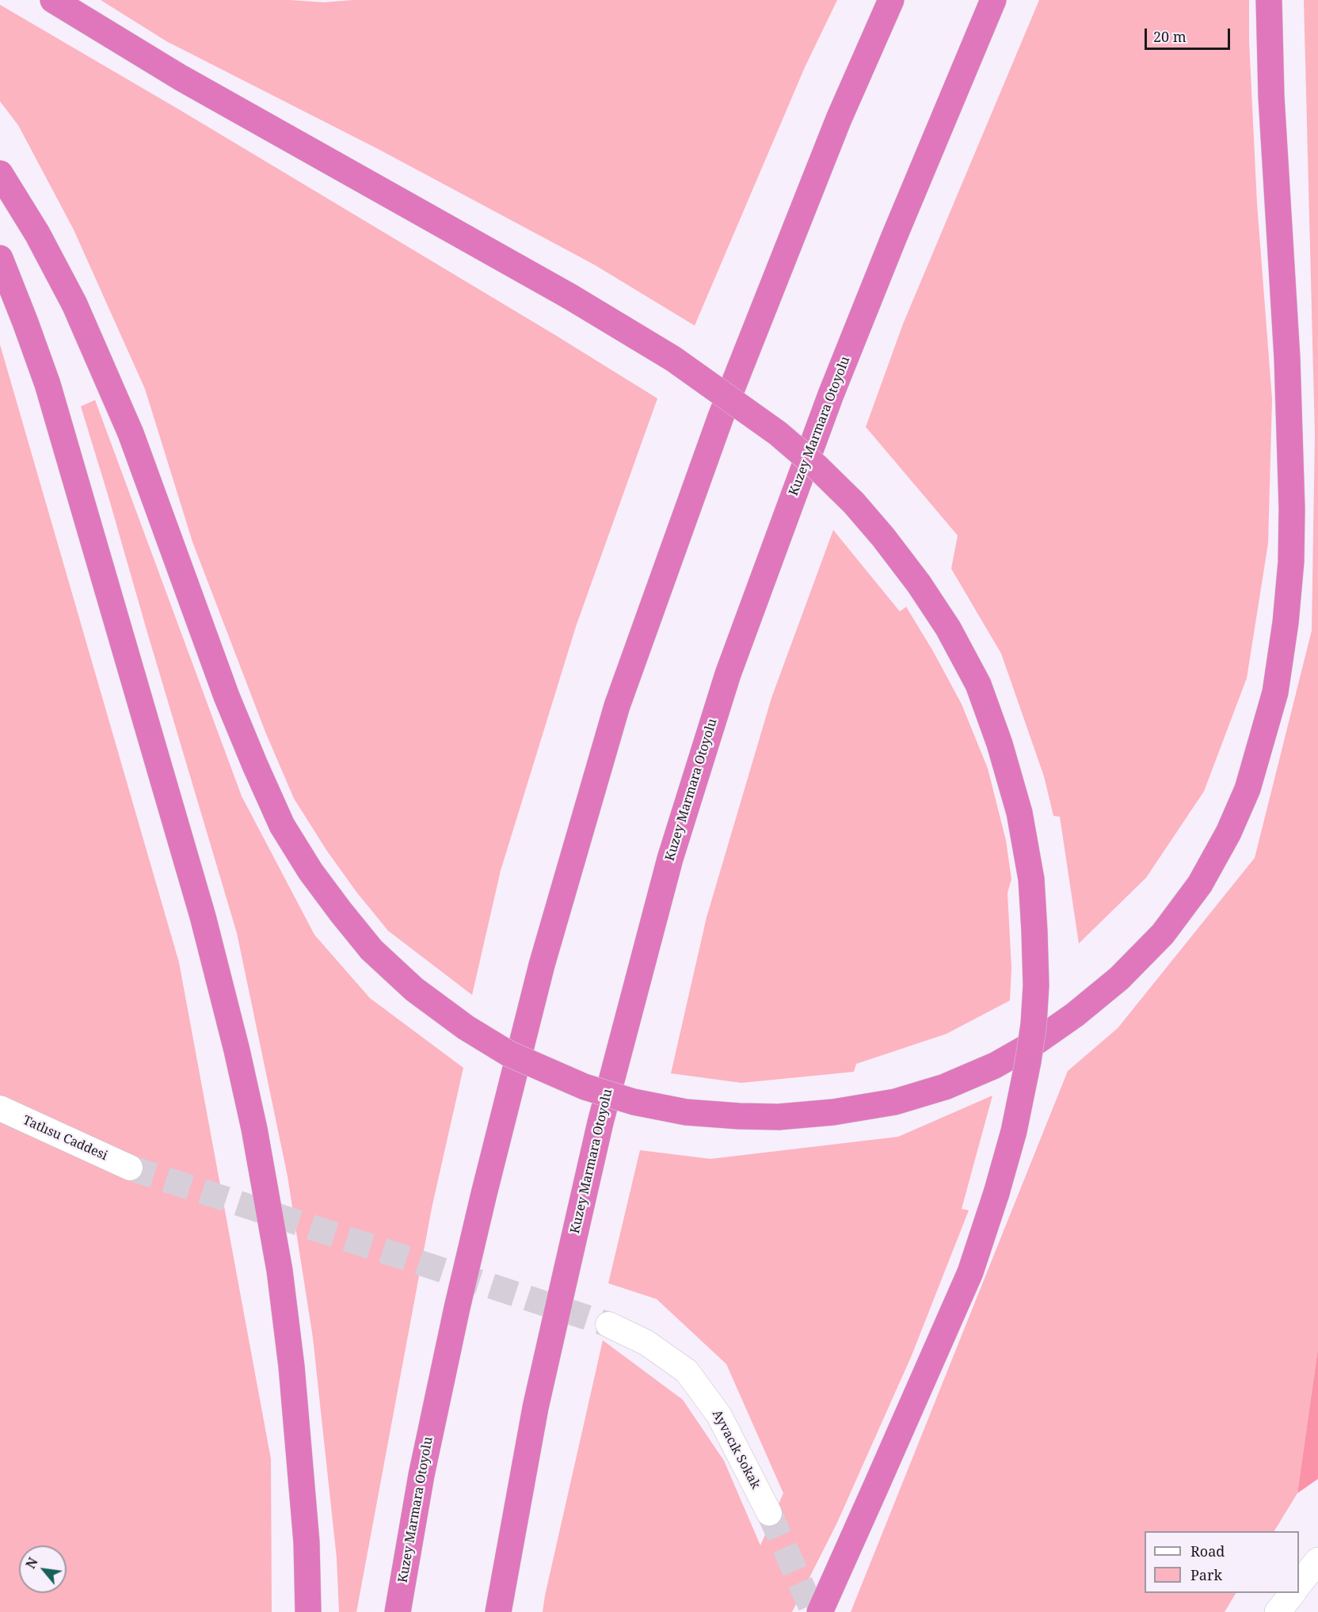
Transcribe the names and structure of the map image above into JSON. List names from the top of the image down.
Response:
{
  "streets": {
    "highway": ["Kuzey Marmara Otoyolu"],
    "street": ["Tatlısu Caddesi", "Ayvacık Sokak"]
  },
  "legend": ["Road", "Park"],
  "scale_bar": "20 m",
  "north": "top left"
}
